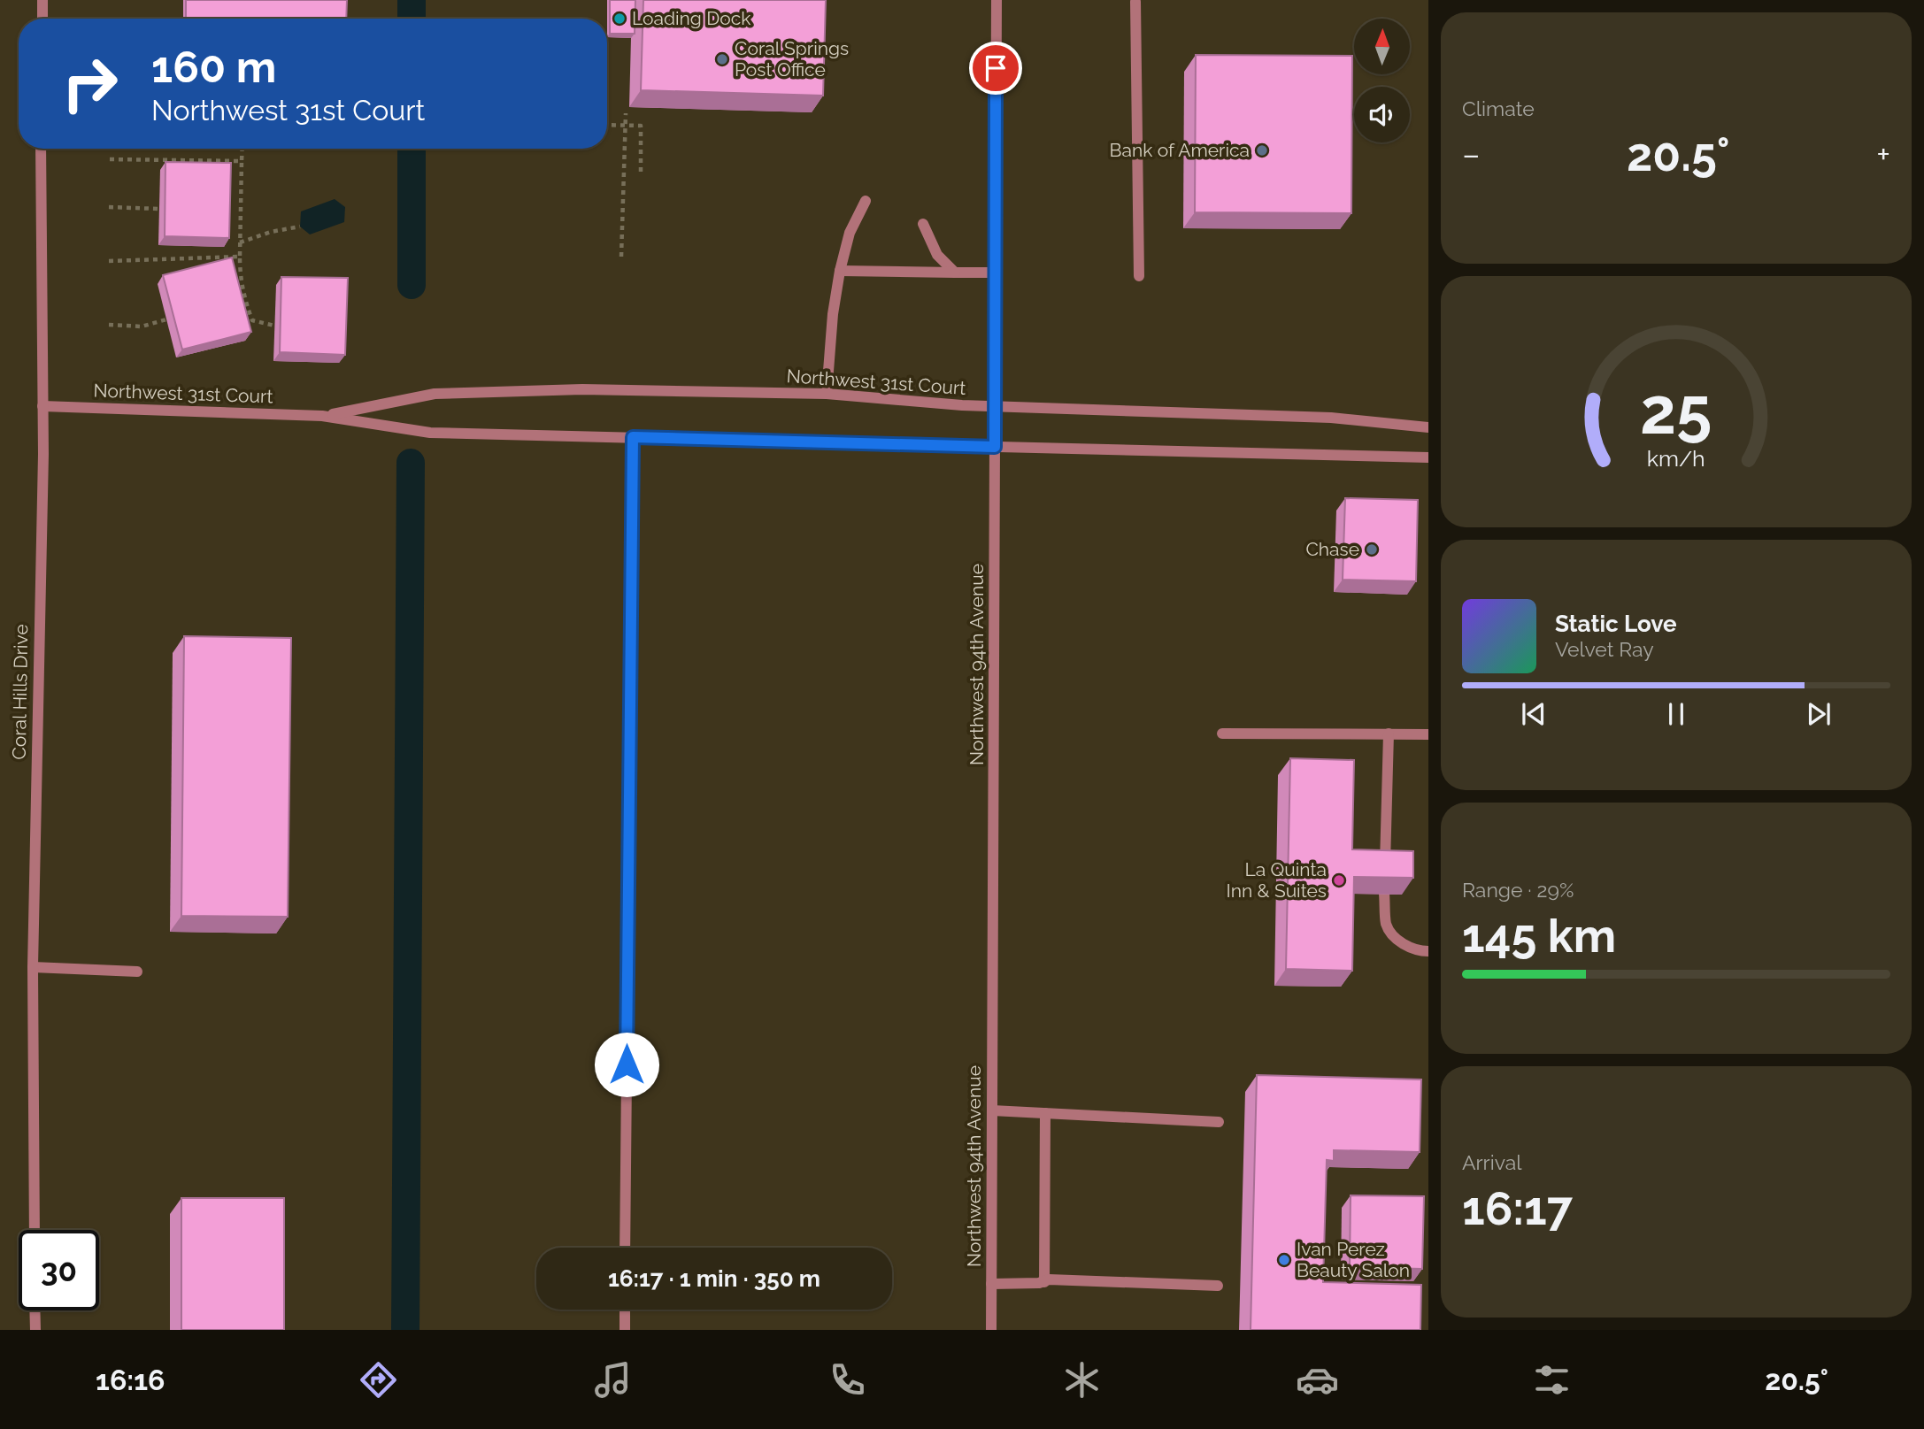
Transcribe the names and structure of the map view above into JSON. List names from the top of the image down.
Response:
{
  "streets": {
    "street": ["Northwest 31st Court", "Northwest 94th Avenue", "Coral Hills Drive"]
  },
  "crossings": [
    ["Northwest 31st Court", "Northwest 94th Avenue"],
    ["Northwest 31st Court", "Coral Hills Drive"]
  ],
  "places": [
    "Loading Dock",
    "Coral Springs Post Office",
    "Bank of America",
    "Chase",
    "La Quinta Inn & Suites",
    "Ivan Perez Beauty Salon"
  ],
  "north": "top",
  "page": {
    "tile": [
      "Climate",
      ["Range · 29%", "145 km"],
      ["Arrival", "16:17"]
    ],
    "turn": ["160 m", "Northwest 31st Court"],
    "heat": ["−", "20.5°", "+"],
    "song": ["Static Love", "Velvet Ray"],
    "limit": "30",
    "trip": "16:17 · 1 min · 350 m",
    "tabs": ["16:16", "20.5°"],
    "gauge": ["25", "km/h"]
  }
}
